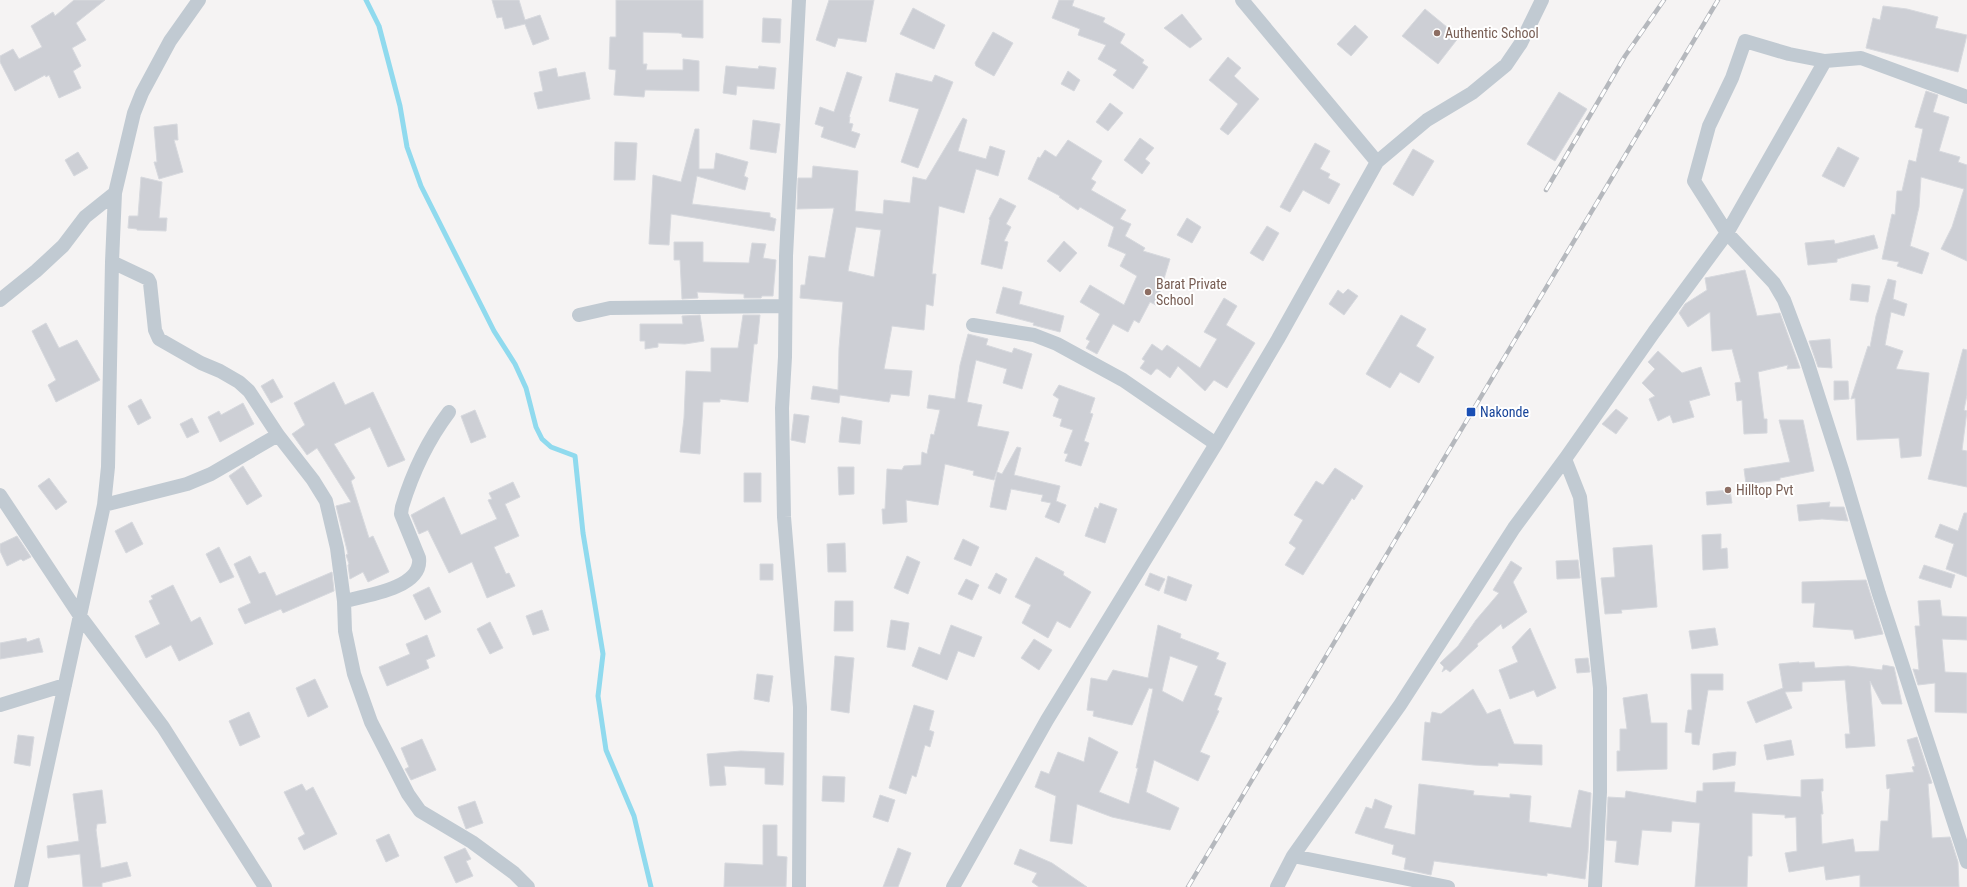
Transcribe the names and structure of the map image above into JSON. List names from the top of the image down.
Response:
{
  "places": {
    "other": ["Authentic School", "Barat Private School", "Hilltop Pvt"],
    "transit": ["Nakonde"]
  }
}
